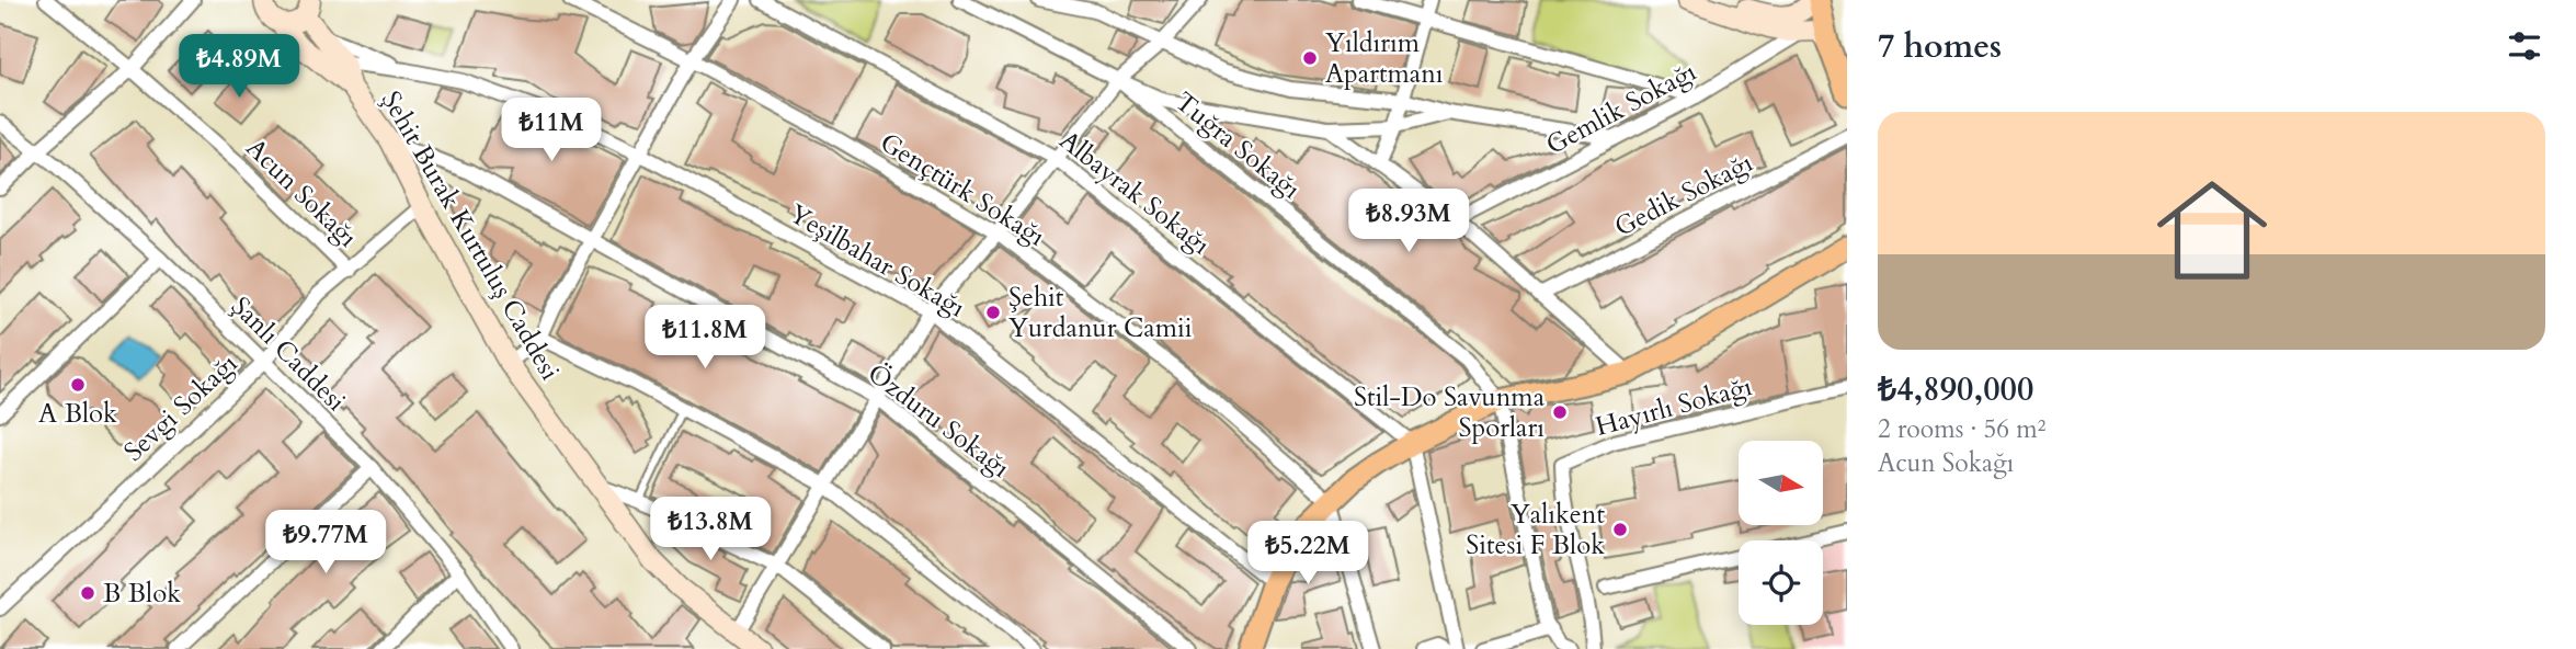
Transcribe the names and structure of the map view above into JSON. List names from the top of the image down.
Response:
{
  "streets": {
    "street": [
      "Gemlik Sokağı",
      "Tuğra Sokağı",
      "Gençtürk Sokağı",
      "Acun Sokağı",
      "Albayrak Sokağı",
      "Gedik Sokağı",
      "Şehit Burak Kurtuluş Caddesi",
      "Yeşilbahar Sokağı",
      "Şanlı Caddesi",
      "Hayırlı Sokağı",
      "Sevgi Sokağı",
      "Özduru Sokağı"
    ]
  },
  "crossings": [
    ["Acun Sokağı", "Sevgi Sokağı"],
    ["Şehit Burak Kurtuluş Caddesi", "Yeşilbahar Sokağı"],
    ["Şehit Burak Kurtuluş Caddesi", "Sevgi Sokağı"],
    ["Şehit Burak Kurtuluş Caddesi", "Özduru Sokağı"],
    ["Şanlı Caddesi", "Sevgi Sokağı"]
  ],
  "places": [
    "Yıldırım Apartmanı",
    "Şehit Yurdanur Camii",
    "A Blok",
    "Stil-Do Savunma Sporları",
    "Yalıkent Sitesi F Blok",
    "B Blok"
  ],
  "north": "right",
  "page": {
    "heading": "7 homes",
    "price": [
      "₺4.89M",
      "₺11M",
      "₺8.93M",
      "₺11.8M",
      "₺13.8M",
      "₺9.77M",
      "₺5.22M"
    ],
    "list": [
      {
        "name": "₺4,890,000",
        "note": "2 rooms · 56 m² · Acun Sokağı"
      }
    ]
  }
}
